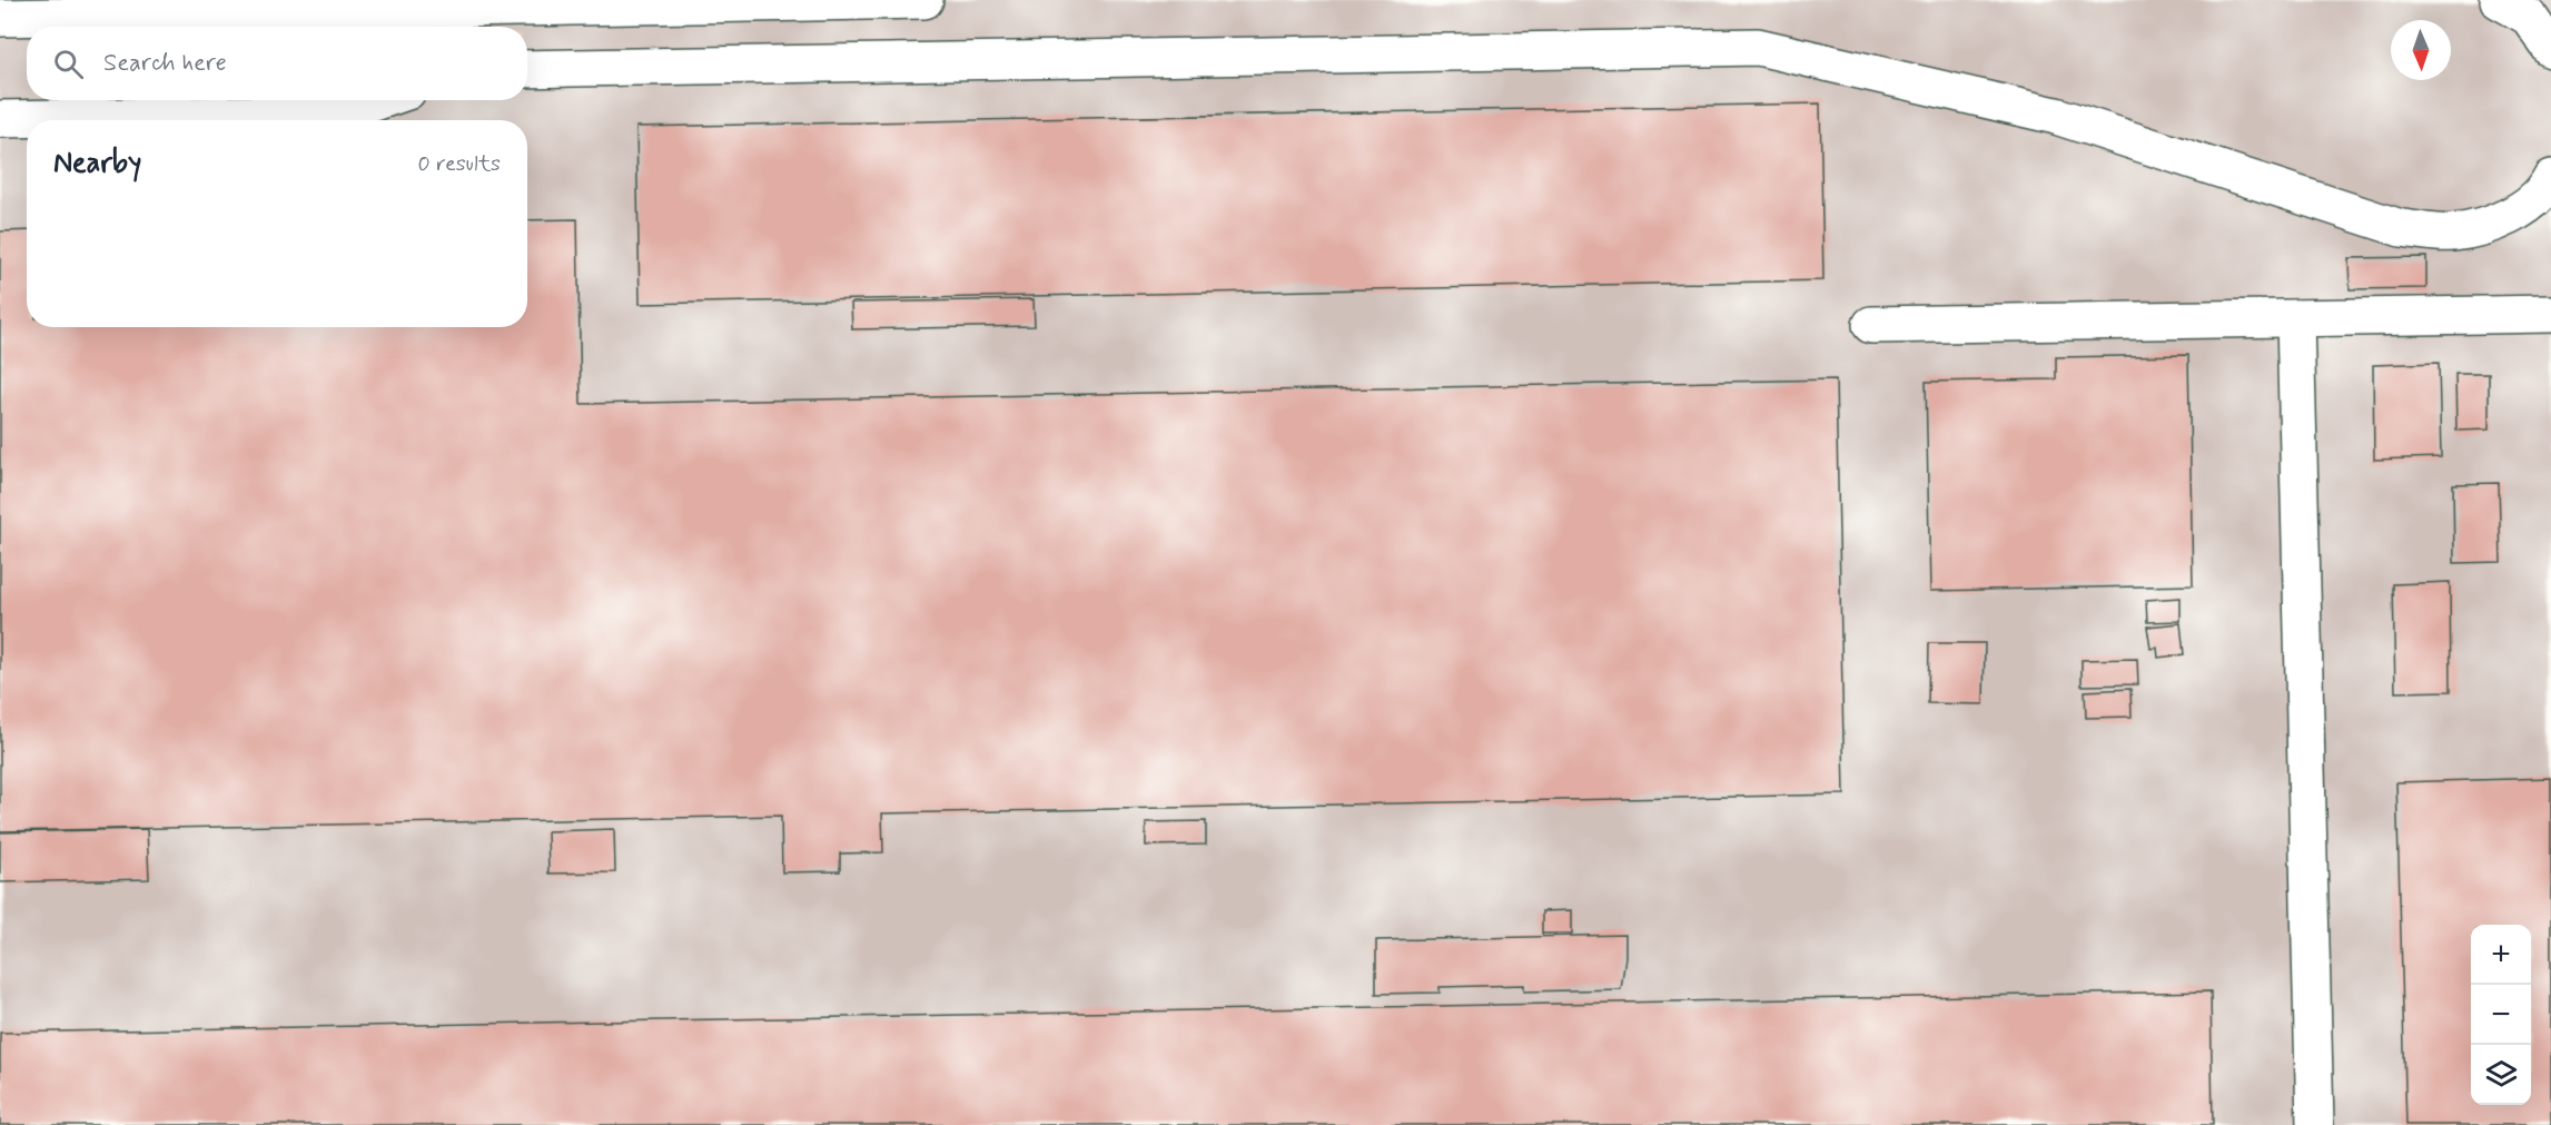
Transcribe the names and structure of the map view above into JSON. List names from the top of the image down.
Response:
{
  "north": "bottom",
  "page": {
    "search": "Search here",
    "heading": ["Nearby", "0 results"],
    "map_buttons": ["+", "−"]
  }
}
